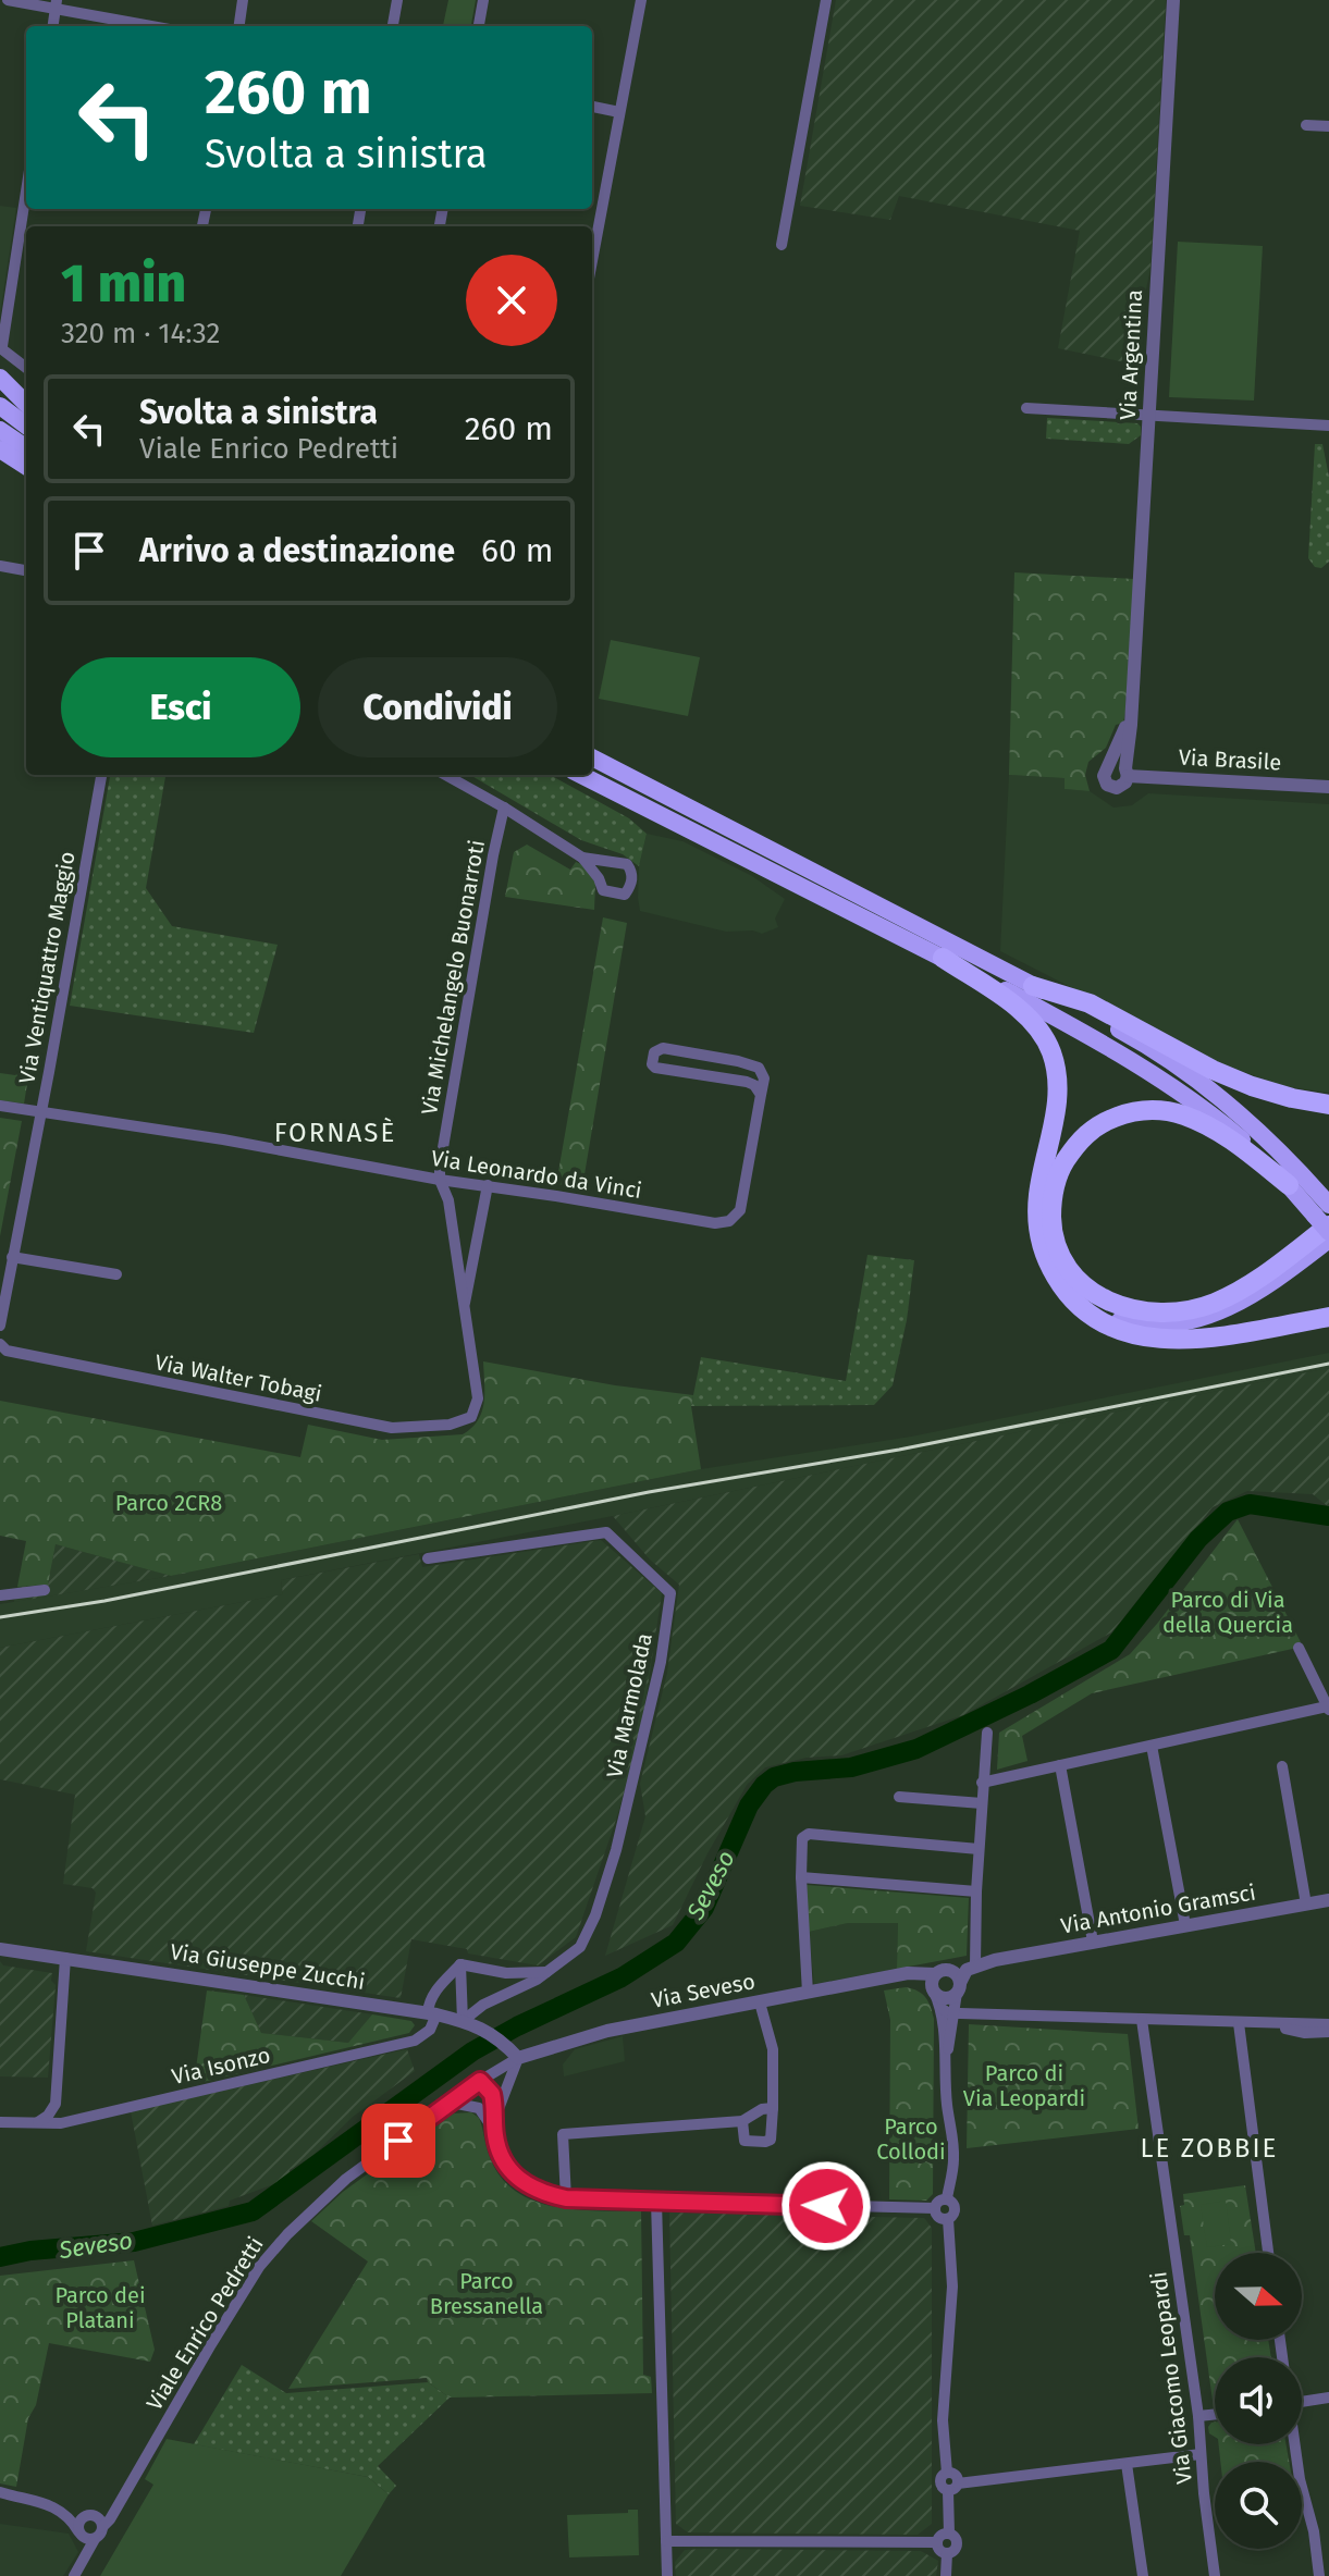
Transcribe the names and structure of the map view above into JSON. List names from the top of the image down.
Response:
{
  "streets": {
    "street": [
      "Via Argentina",
      "Via Brasile",
      "Via Ventiquattro Maggio",
      "Via Michelangelo Buonarroti",
      "Via Leonardo da Vinci",
      "Via Walter Tobagi",
      "Via Marmolada",
      "Via Antonio Gramsci",
      "Via Giuseppe Zucchi",
      "Via Seveso",
      "Via Isonzo",
      "Viale Enrico Pedretti",
      "Via Giacomo Leopardi"
    ]
  },
  "crossings": [
    ["Via Argentina", "Via Brasile"],
    ["Via Ventiquattro Maggio", "Via Leonardo da Vinci"],
    ["Via Michelangelo Buonarroti", "Via Leonardo da Vinci"],
    ["Via Michelangelo Buonarroti", "Via Walter Tobagi"],
    ["Via Marmolada", "Via Giuseppe Zucchi"],
    ["Via Antonio Gramsci", "Via Seveso"],
    ["Via Giuseppe Zucchi", "Via Seveso"],
    ["Via Giuseppe Zucchi", "Via Isonzo"],
    ["Via Giuseppe Zucchi", "Viale Enrico Pedretti"],
    ["Via Seveso", "Viale Enrico Pedretti"]
  ],
  "districts": ["FORNASÈ", "LE ZOBBIE"],
  "water": ["Seveso"],
  "parks": [
    "Parco 2CR8",
    "Parco di Via della Quercia",
    "Parco di Via Leopardi",
    "Parco Collodi",
    "Parco Bressanella",
    "Parco dei Platani"
  ],
  "north": "right",
  "page": {
    "turn": ["260 m", "Svolta a sinistra"],
    "heading": ["1 min", "320 m · 14:32"],
    "list": [
      {
        "name": "Svolta a sinistra",
        "note": "Viale Enrico Pedretti",
        "value": "260 m"
      },
      {
        "name": "Arrivo a destinazione",
        "value": "60 m"
      }
    ],
    "buttons": ["Esci", "Condividi"]
  }
}
